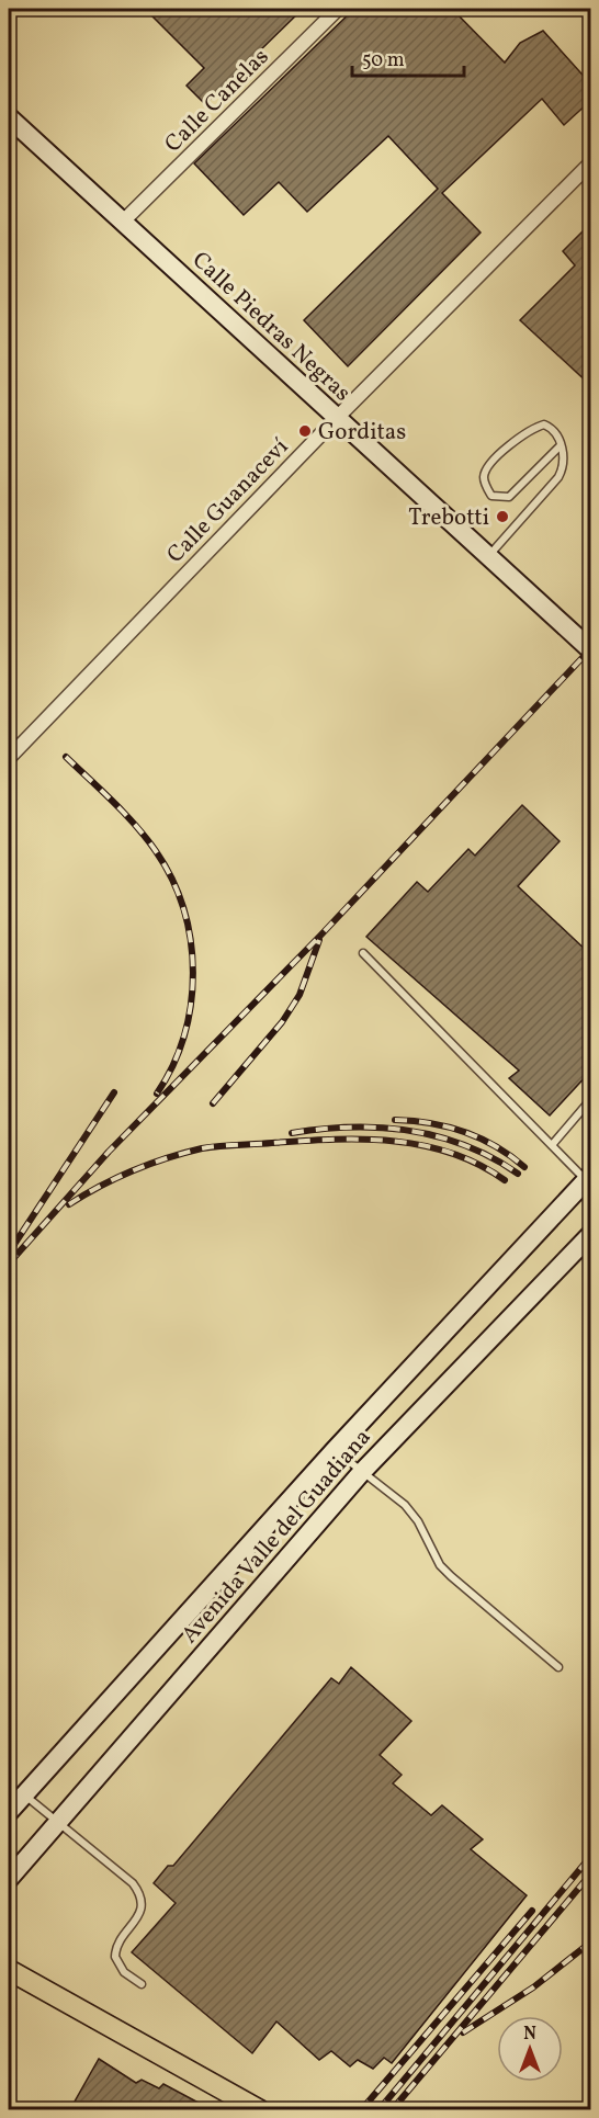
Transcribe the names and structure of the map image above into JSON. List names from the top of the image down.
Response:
{
  "streets": {
    "main road": ["Calle Piedras Negras", "Avenida Valle del Guadiana"],
    "street": ["Calle Canelas", "Calle Guanaceví"]
  },
  "crossings": [
    ["Calle Canelas", "Calle Piedras Negras"],
    ["Calle Piedras Negras", "Calle Guanaceví"]
  ],
  "places": ["Gorditas", "Trebotti"],
  "scale_bar": "50 m",
  "north": "top"
}
